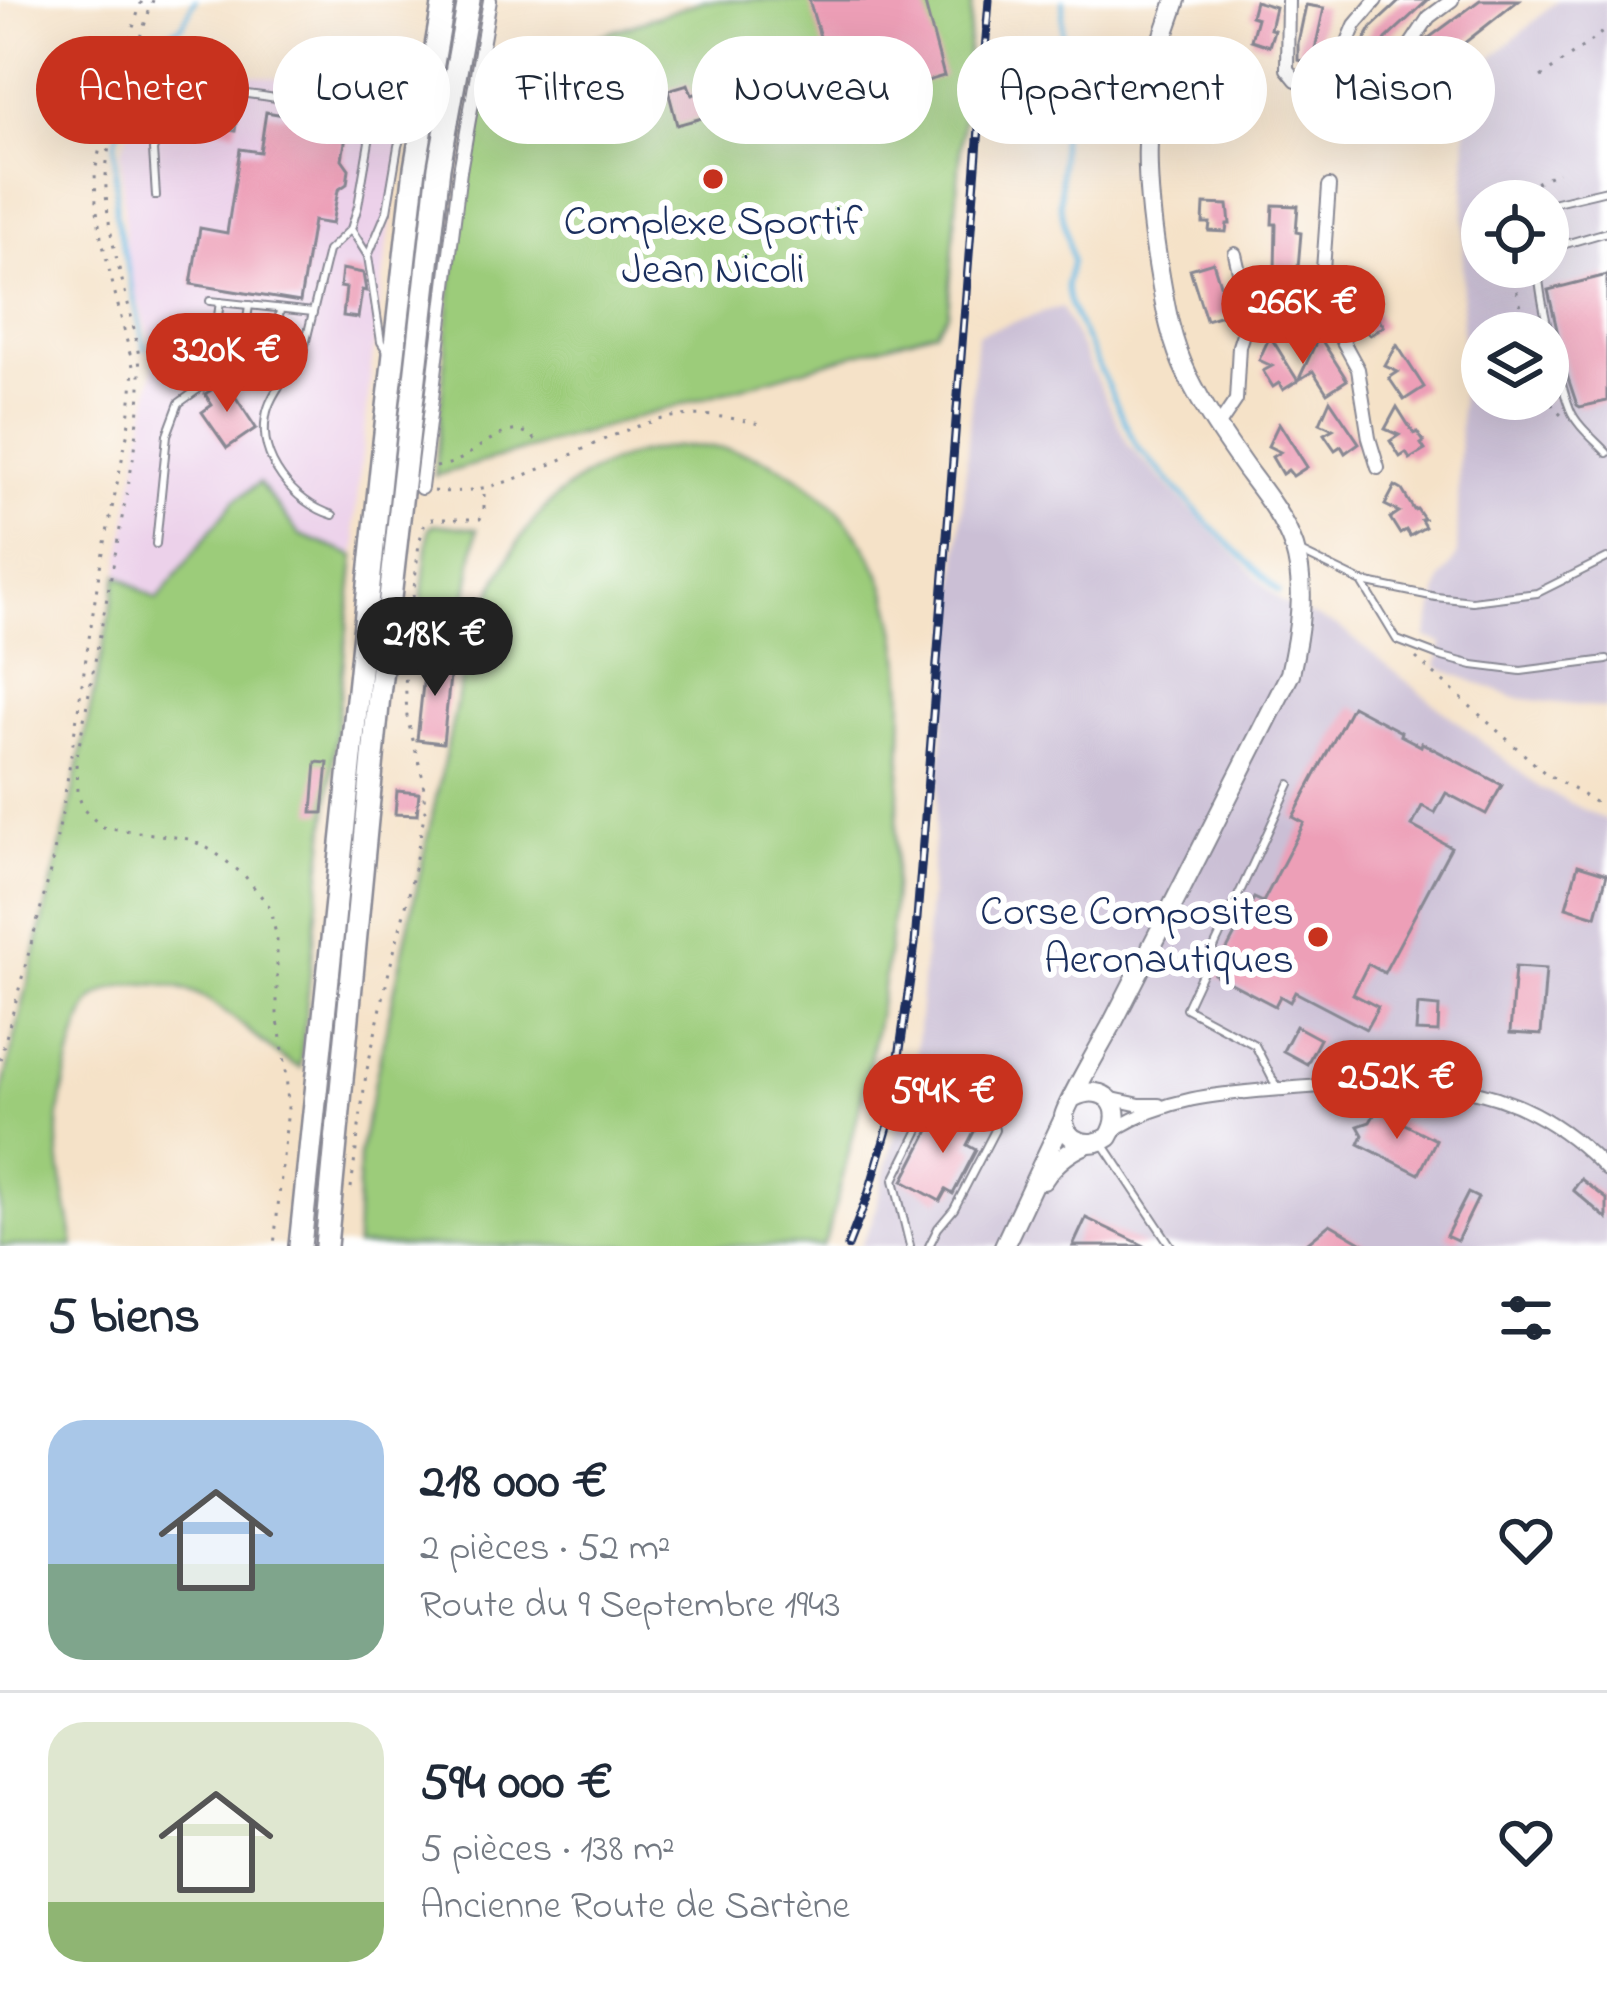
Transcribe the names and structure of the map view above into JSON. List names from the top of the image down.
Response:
{
  "places": ["Complexe Sportif Jean Nicoli", "Corse Composites Aeronautiques"],
  "page": {
    "chip": [
      "Acheter",
      "Louer",
      "Filtres",
      "Nouveau",
      "Appartement",
      "Maison"
    ],
    "price": [
      "266K €",
      "320K €",
      "218K €",
      "252K €",
      "594K €"
    ],
    "heading": "5 biens",
    "list": [
      {
        "name": "218 000 €",
        "note": "2 pièces · 52 m² · Route du 9 Septembre 1943"
      },
      {
        "name": "594 000 €",
        "note": "5 pièces · 138 m² · Ancienne Route de Sartène"
      }
    ]
  }
}
